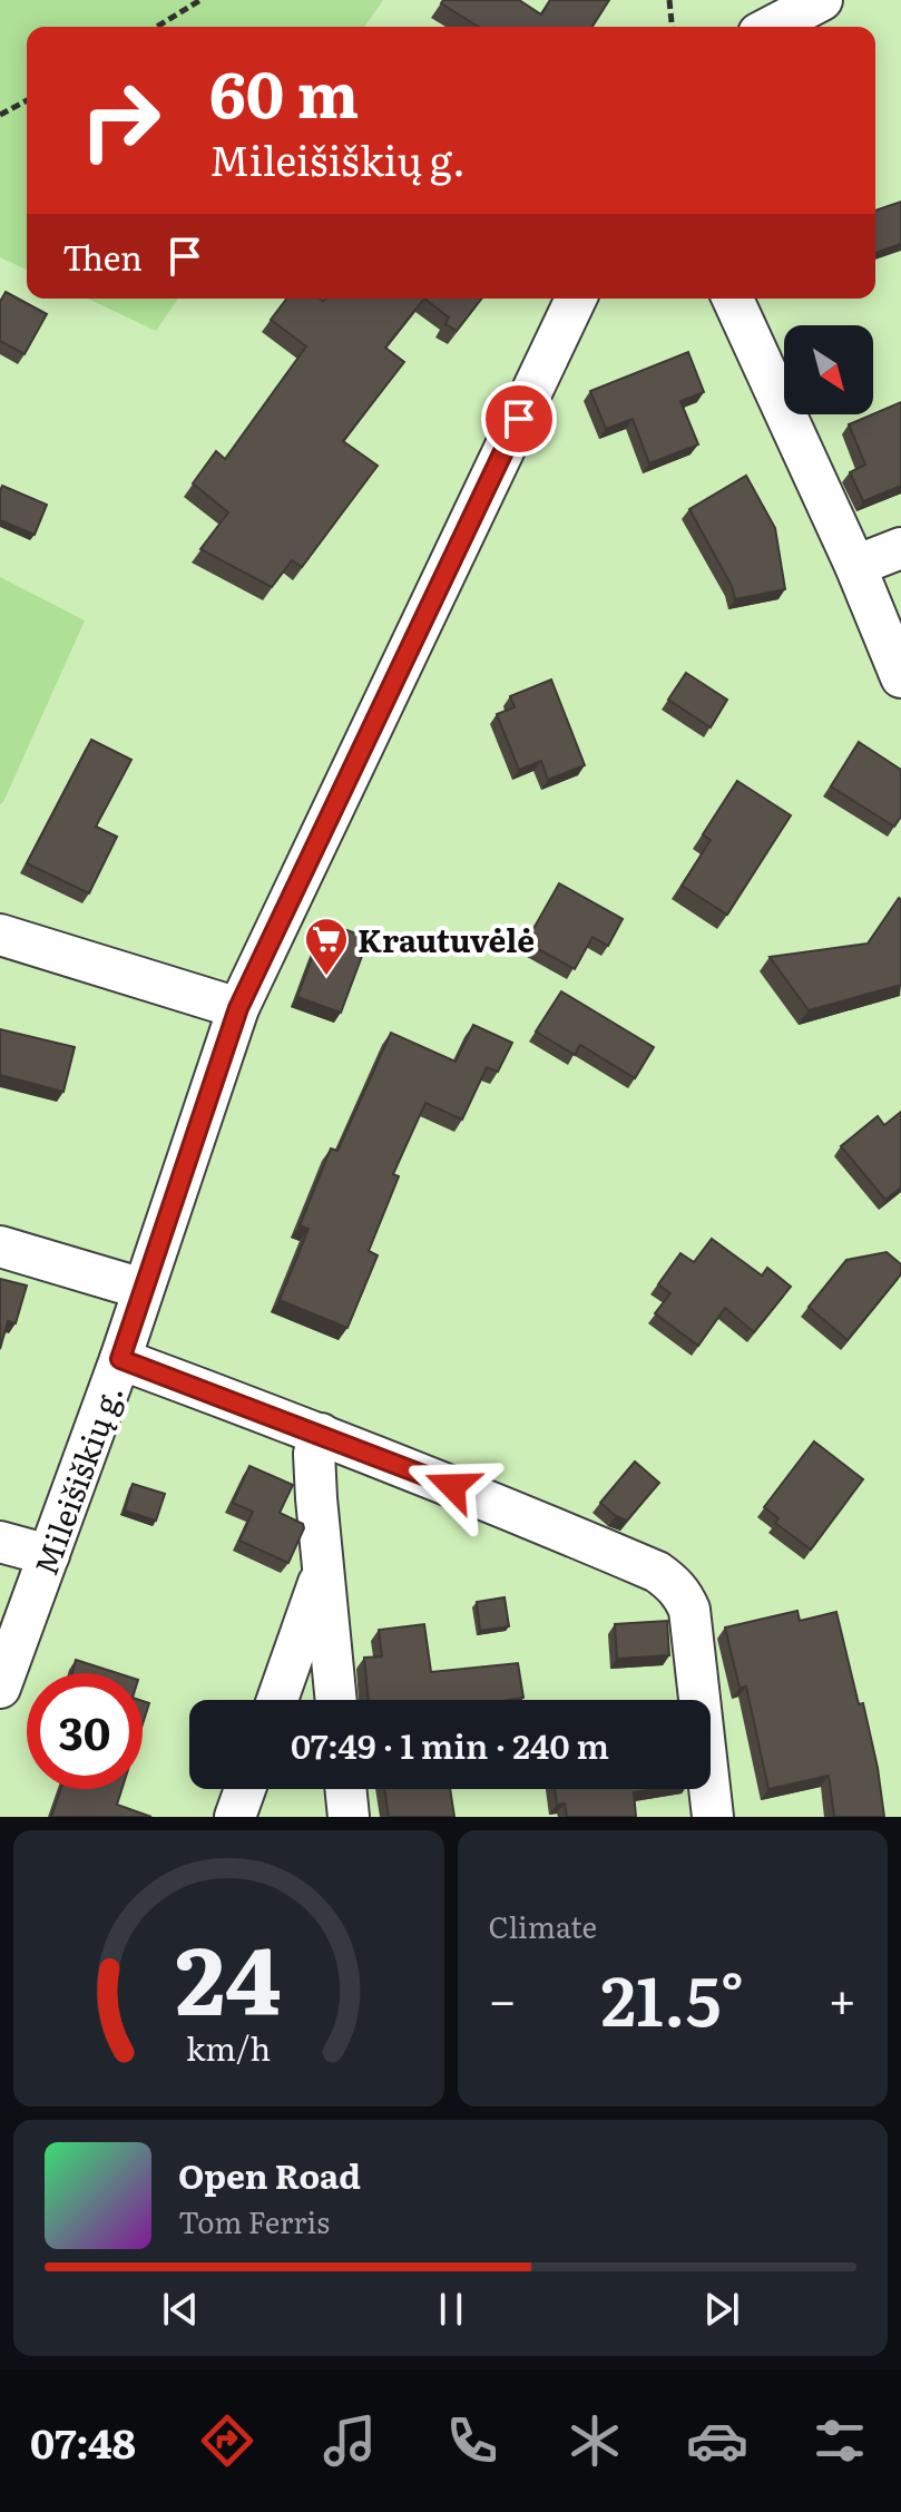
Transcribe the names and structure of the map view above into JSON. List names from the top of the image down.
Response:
{
  "streets": {
    "street": ["Mileišiškių g."]
  },
  "places": {
    "supermarket": ["Krautuvėlė"]
  },
  "north": "bottom right",
  "page": {
    "turn": ["60 m", "Mileišiškių g."],
    "then": "Then",
    "limit": "30",
    "trip": "07:49 · 1 min · 240 m",
    "tile": "Climate",
    "heat": ["−", "21.5°", "+"],
    "song": ["Open Road", "Tom Ferris"],
    "tabs": "07:48",
    "gauge": ["24", "km/h"]
  }
}
